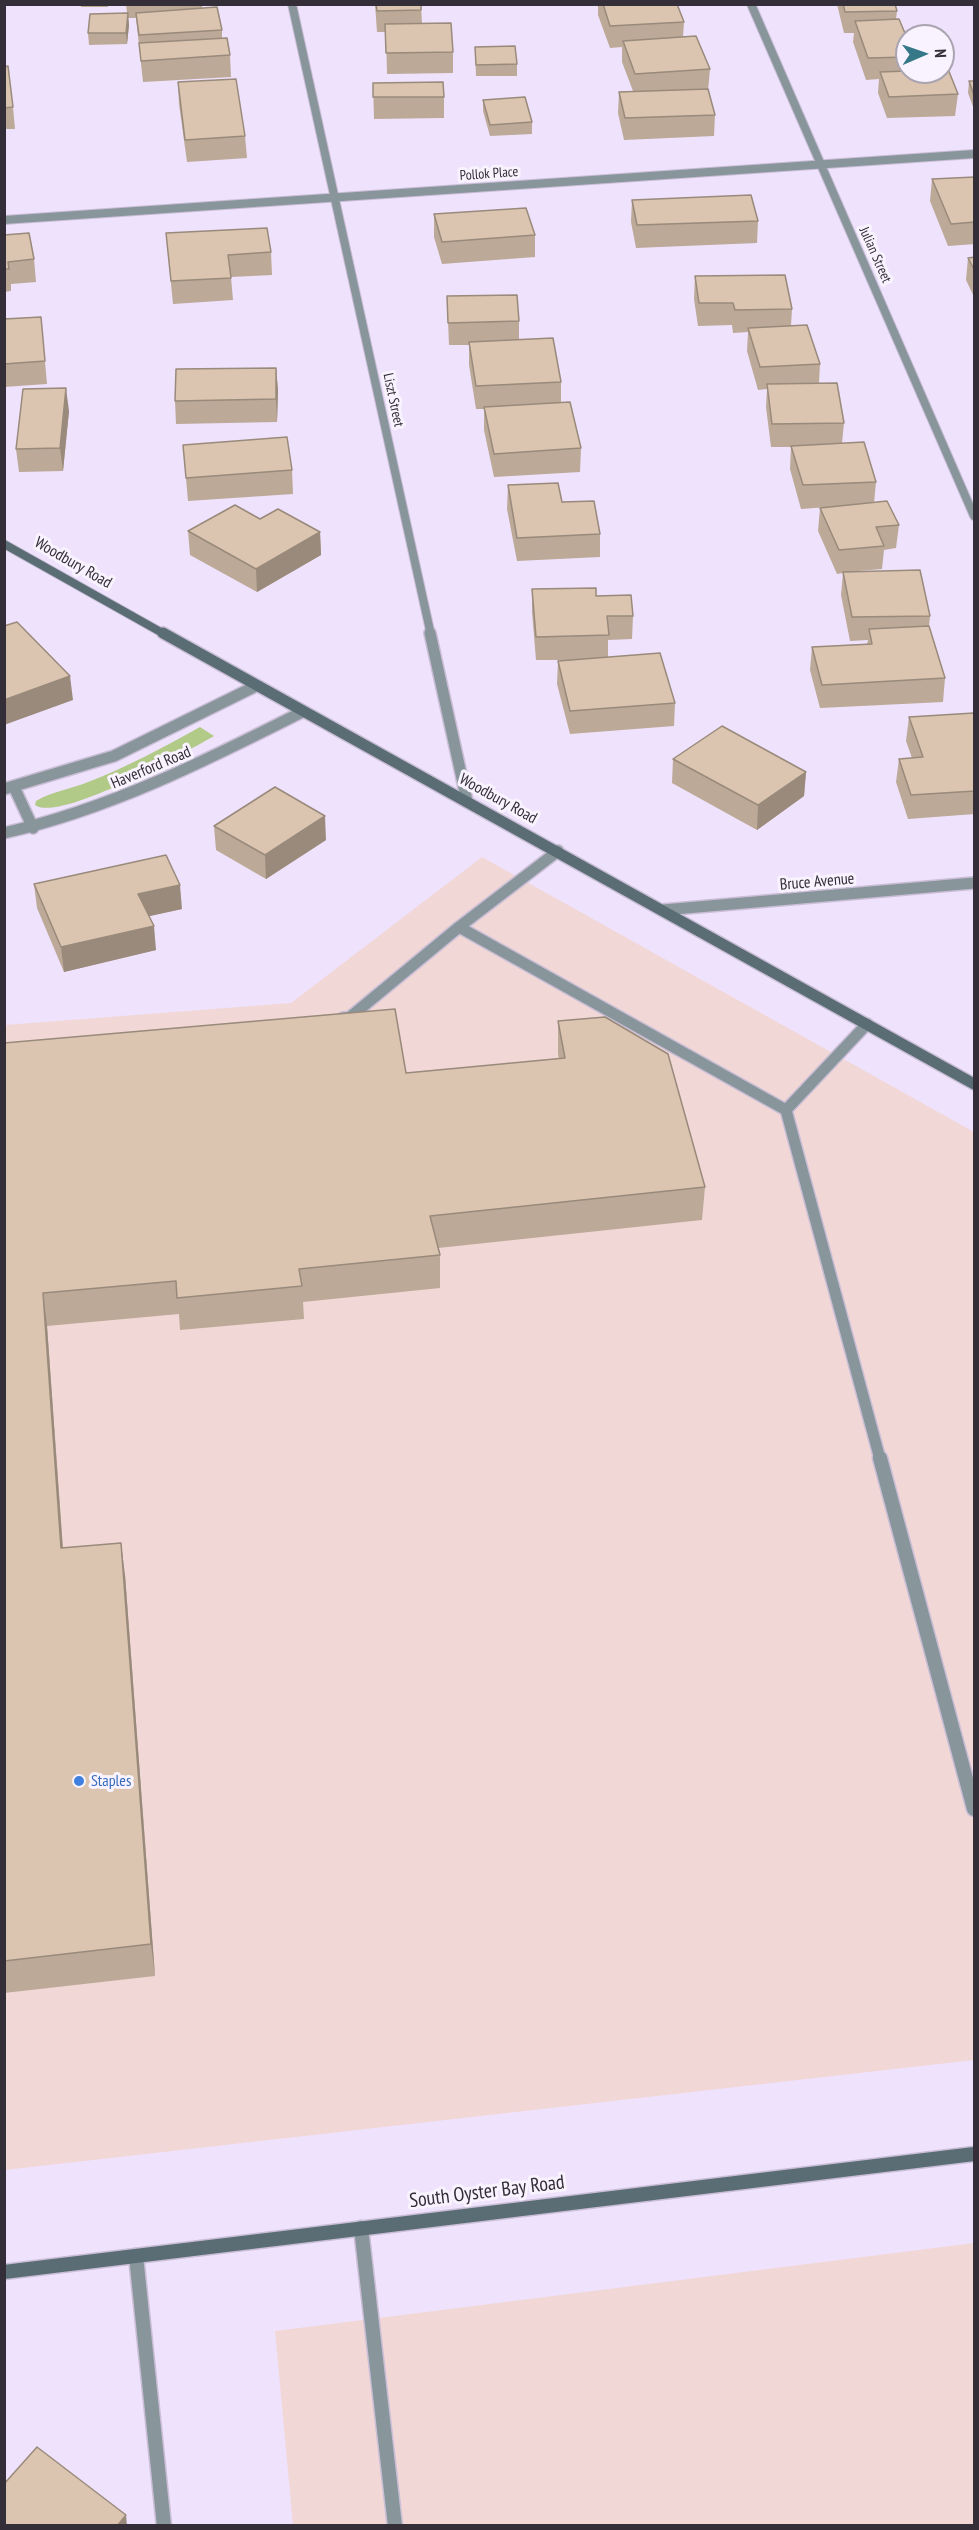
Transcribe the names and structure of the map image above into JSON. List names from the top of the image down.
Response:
{
  "streets": {
    "main road": ["Woodbury Road", "South Oyster Bay Road"],
    "street": [
      "Pollok Place",
      "Julian Street",
      "Liszt Street",
      "Haverford Road",
      "Bruce Avenue"
    ]
  },
  "crossings": [
    ["Pollok Place", "Julian Street"],
    ["Pollok Place", "Liszt Street"],
    ["Liszt Street", "Woodbury Road"],
    ["Woodbury Road", "Haverford Road"],
    ["Woodbury Road", "Bruce Avenue"]
  ],
  "places": ["Staples"],
  "north": "right"
}
